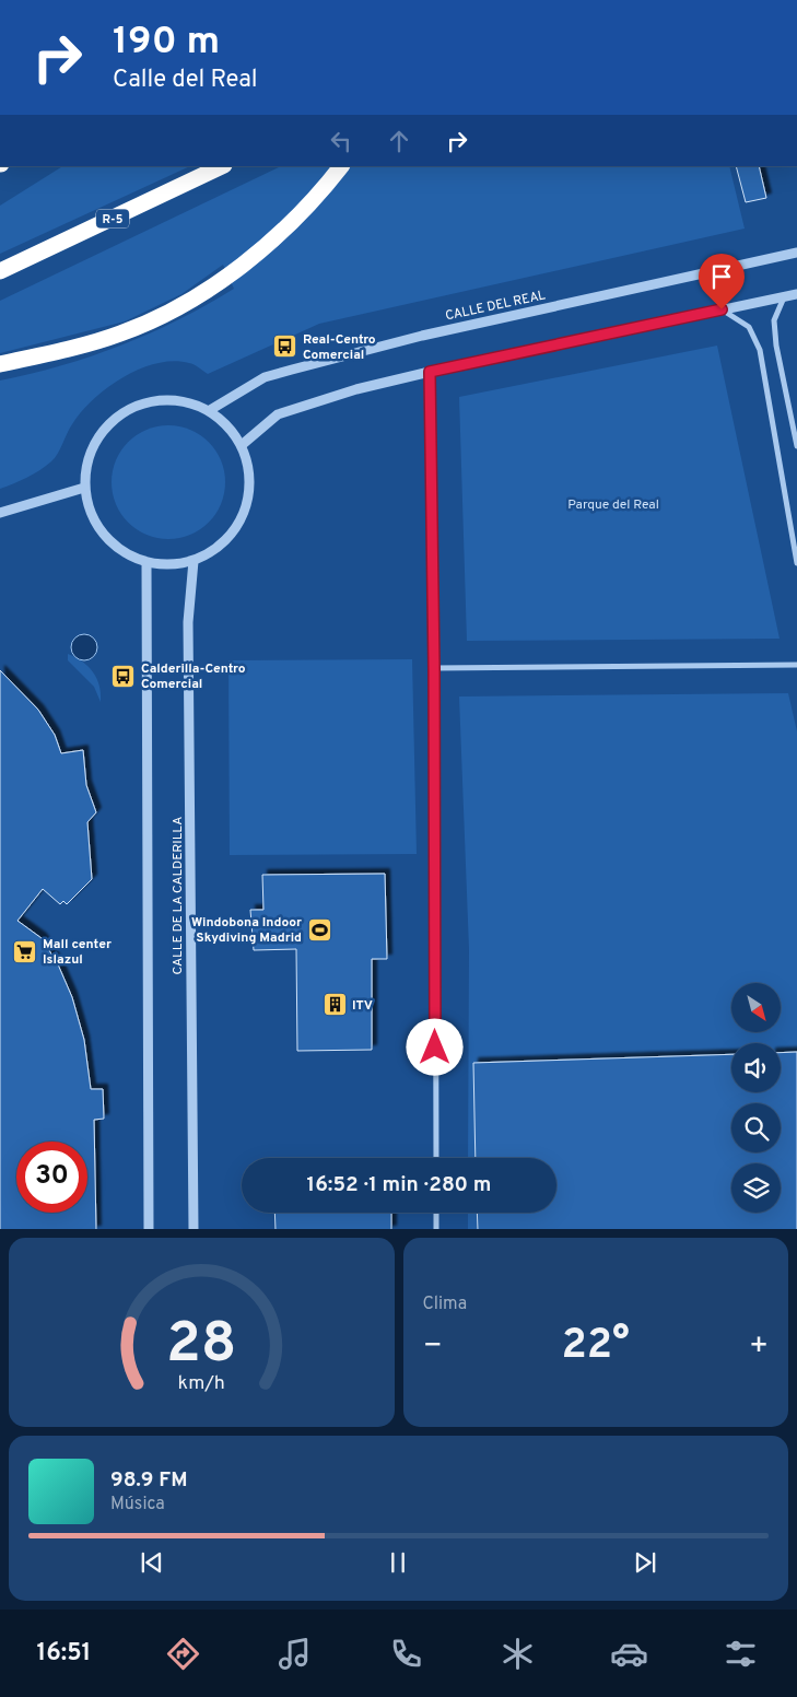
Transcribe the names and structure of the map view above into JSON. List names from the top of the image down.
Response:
{
  "streets": {
    "highway": ["R-5"],
    "street": ["CALLE DEL REAL", "CALLE DE LA CALDERILLA"]
  },
  "crossings": [
    ["CALLE DEL REAL", "CALLE DE LA CALDERILLA"]
  ],
  "parks": ["Parque del Real"],
  "places": {
    "bus stop": ["Real-Centro Comercial", "Calderilla-Centro Comercial"],
    "sports": ["Windobona Indoor Skydiving Madrid"],
    "supermarket": ["Mall center Islazul"],
    "building": ["ITV"]
  },
  "north": "bottom right",
  "page": {
    "turn": ["190 m", "Calle del Real"],
    "limit": "30",
    "trip": "16:52 · 1 min · 280 m",
    "tile": "Clima",
    "heat": ["−", "22°", "+"],
    "song": ["98.9 FM", "Música"],
    "tabs": "16:51",
    "gauge": ["28", "km/h"]
  }
}
